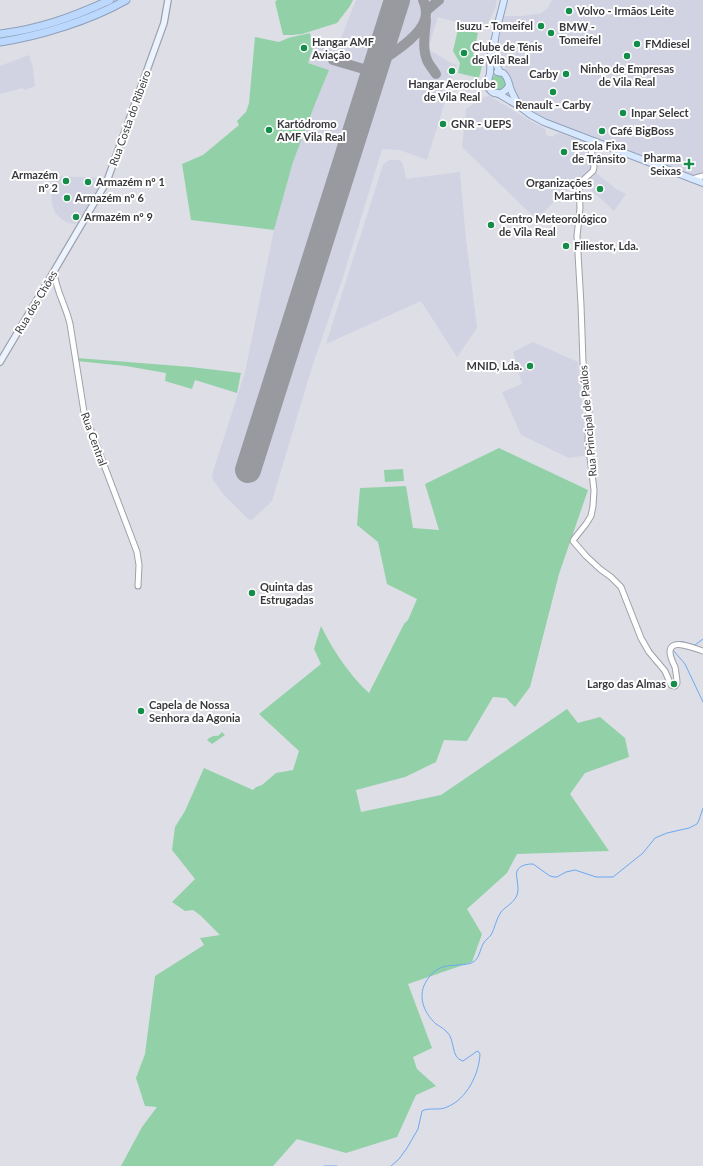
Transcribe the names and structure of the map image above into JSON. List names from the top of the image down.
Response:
{
  "streets": {
    "main road": ["Rua Costa do Ribeiro", "Rua dos Chões"],
    "street": ["Rua Principal de Paúlos", "Rua Central"]
  },
  "crossings": [
    ["Rua Costa do Ribeiro", "Rua dos Chões"],
    ["Rua dos Chões", "Rua Central"]
  ],
  "places": {
    "other": [
      "Volvo - Irmãos Leite",
      "Isuzu - Tomeifel",
      "BMW - Tomeifel",
      "FMdiesel",
      "Hangar AMF Aviação",
      "Clube de Ténis de Vila Real",
      "Ninho de Empresas de Vila Real",
      "Hangar Aeroclube de Vila Real",
      "Carby",
      "Renault - Carby",
      "Inpar Select",
      "GNR - UEPS",
      "Kartódromo AMF Vila Real",
      "Café BigBoss",
      "Escola Fixa de Trânsito",
      "Armazém nº 2",
      "Armazém nº 1",
      "Organizações Martins",
      "Armazém nº 6",
      "Armazém nº 9",
      "Centro Meteorológico de Vila Real",
      "Filiestor, Lda.",
      "MNID, Lda.",
      "Quinta das Estrugadas",
      "Largo das Almas",
      "Capela de Nossa Senhora da Agonia"
    ],
    "health": ["Pharma Seixas"]
  }
}
